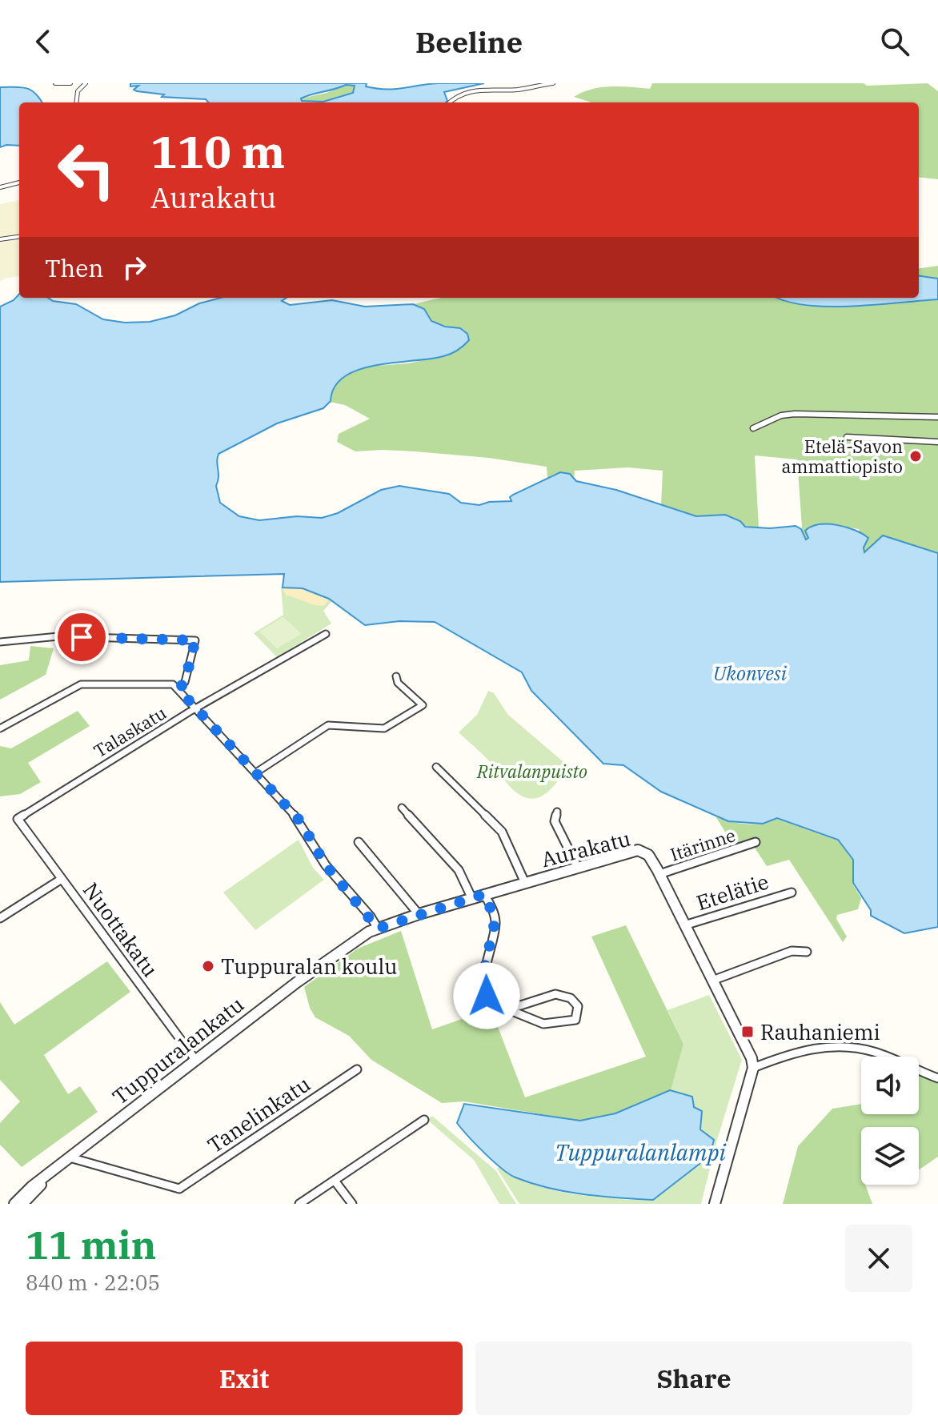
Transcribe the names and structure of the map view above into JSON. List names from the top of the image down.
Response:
{
  "streets": {
    "street": [
      "Talaskatu",
      "Itärinne",
      "Aurakatu",
      "Etelätie",
      "Nuottakatu",
      "Tuppuralankatu",
      "Tanelinkatu"
    ]
  },
  "crossings": [
    ["Talaskatu", "Nuottakatu"],
    ["Itärinne", "Aurakatu"],
    ["Aurakatu", "Etelätie"],
    ["Aurakatu", "Tuppuralankatu"],
    ["Nuottakatu", "Tuppuralankatu"],
    ["Tuppuralankatu", "Tanelinkatu"]
  ],
  "water": ["Ukonvesi", "Tuppuralanlampi"],
  "parks": ["Ritvalanpuisto"],
  "places": {
    "other": ["Etelä-Savon ammattiopisto", "Tuppuralan koulu"],
    "transit": ["Rauhaniemi"]
  },
  "page": {
    "header": "Beeline",
    "turn": ["110 m", "Aurakatu"],
    "then": "Then",
    "heading": ["11 min", "840 m · 22:05"],
    "buttons": ["Exit", "Share"]
  }
}
